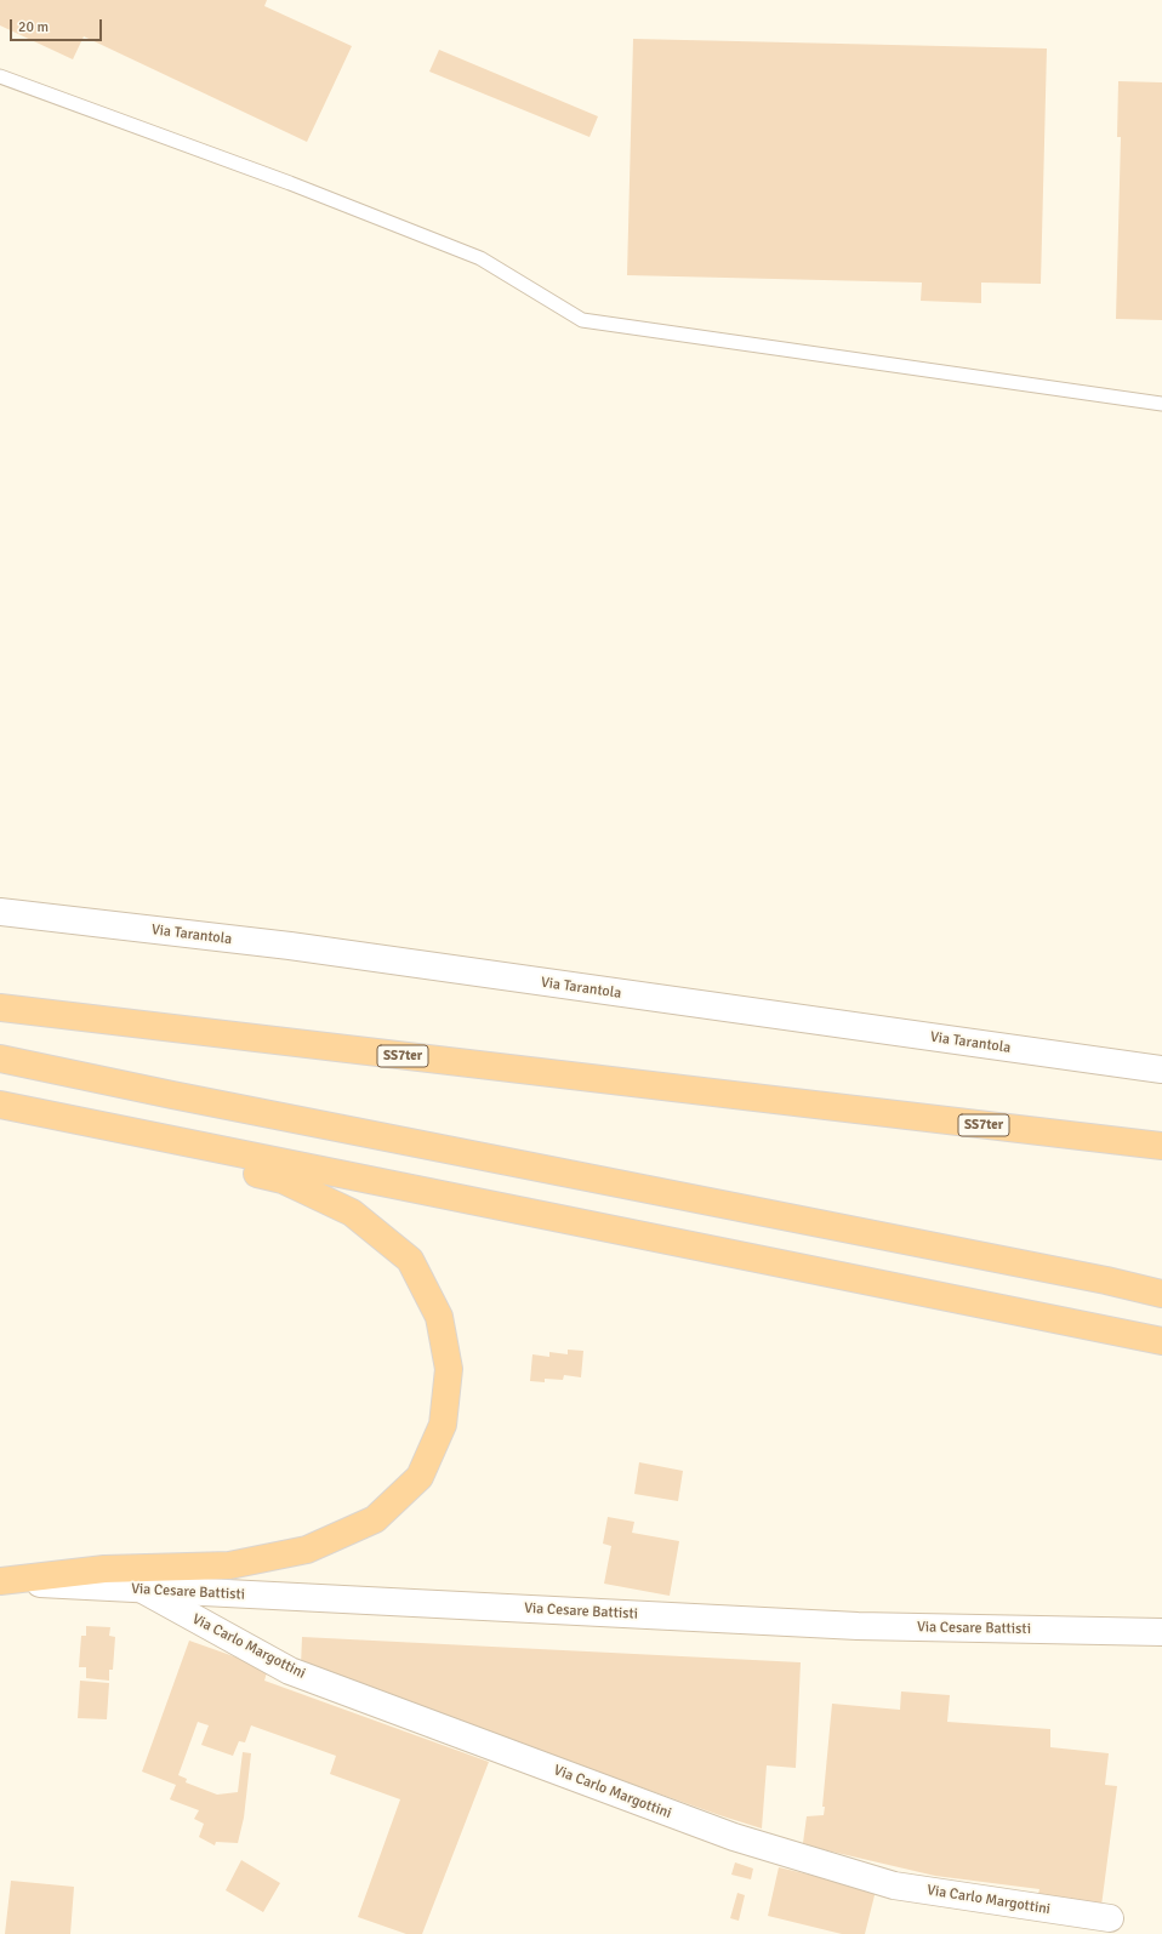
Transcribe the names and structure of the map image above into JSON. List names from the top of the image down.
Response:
{
  "streets": {
    "highway": ["SS7ter"],
    "street": ["Via Tarantola", "Via Cesare Battisti", "Via Carlo Margottini"]
  },
  "crossings": [
    ["Via Cesare Battisti", "Via Carlo Margottini"]
  ],
  "scale_bar": "20 m"
}
